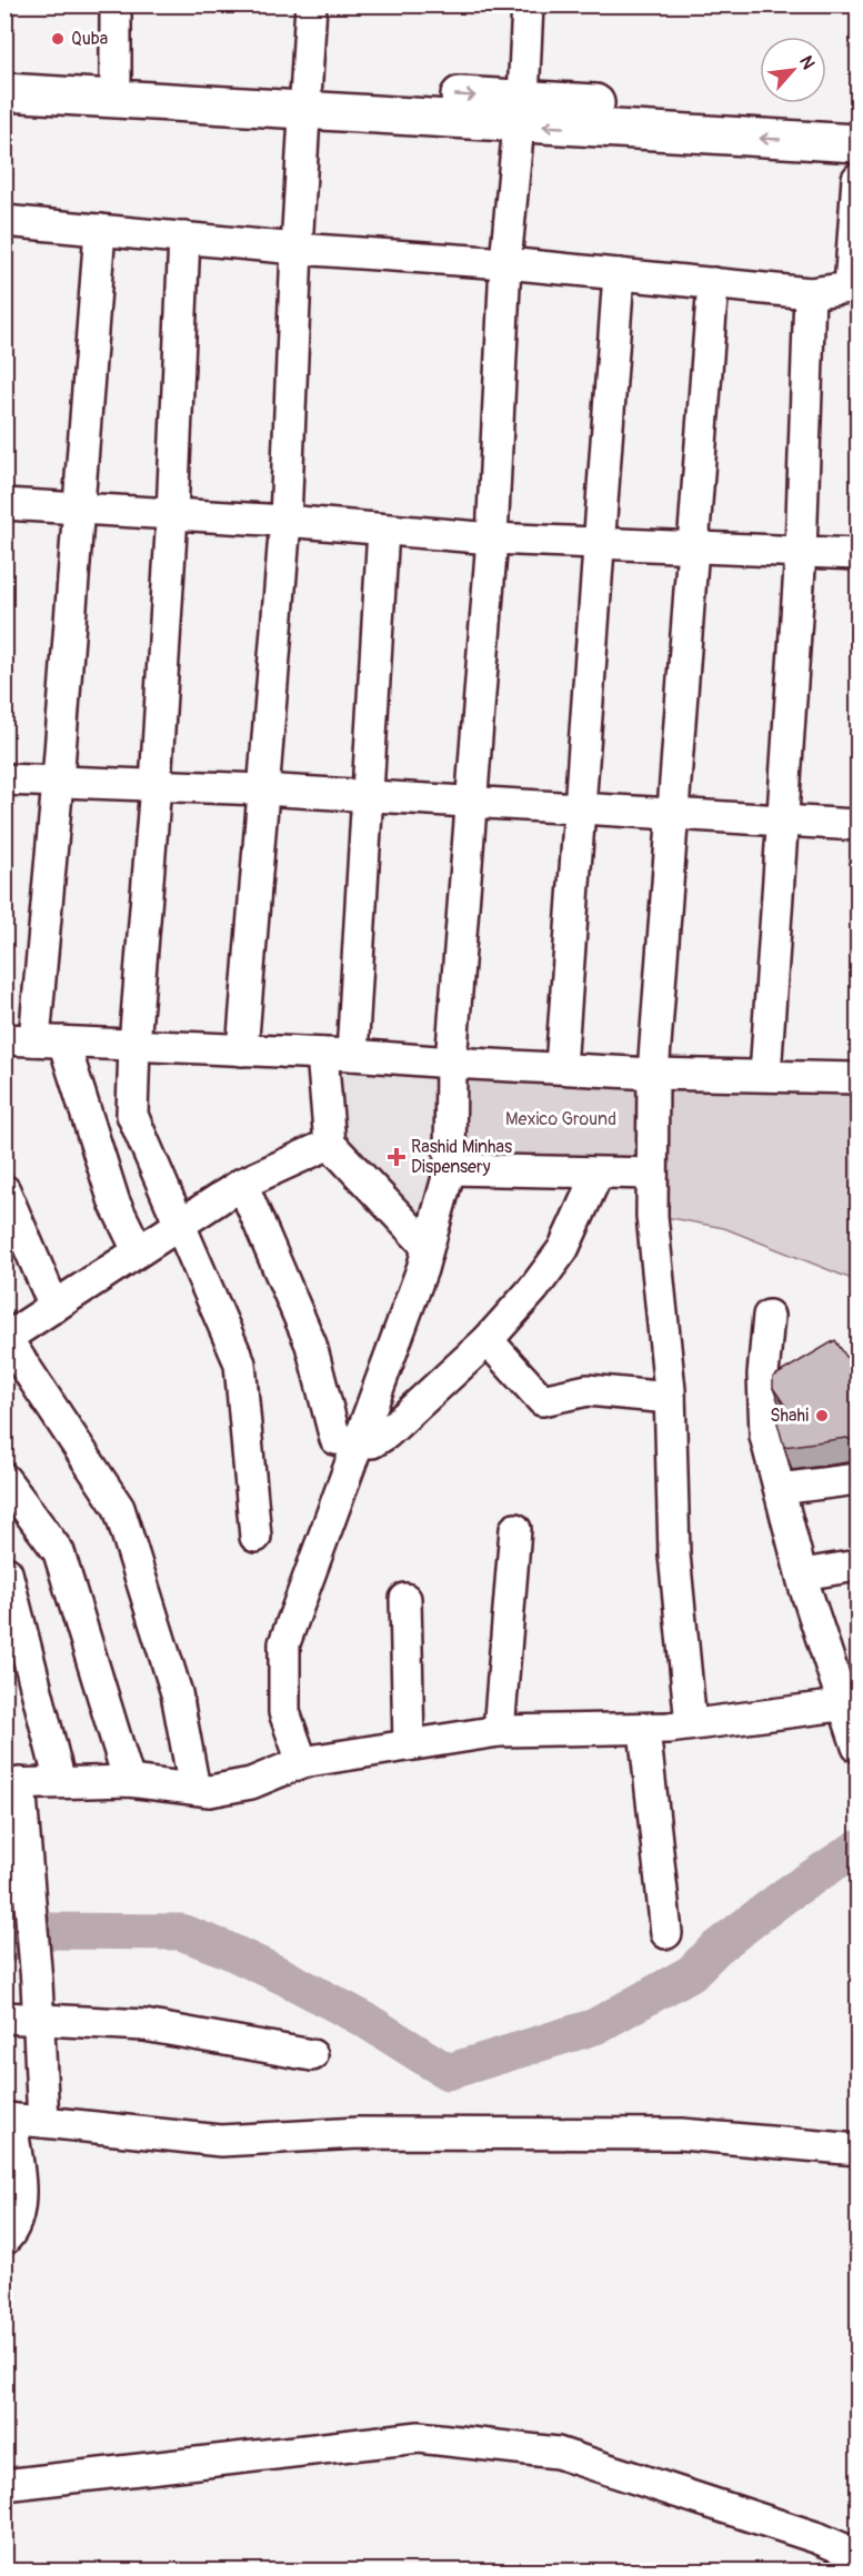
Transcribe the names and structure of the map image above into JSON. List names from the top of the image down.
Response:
{
  "parks": ["Mexico Ground"],
  "places": {
    "other": ["Quba", "Shahi"],
    "health": ["Rashid Minhas Dispensery"]
  },
  "north": "top right"
}
